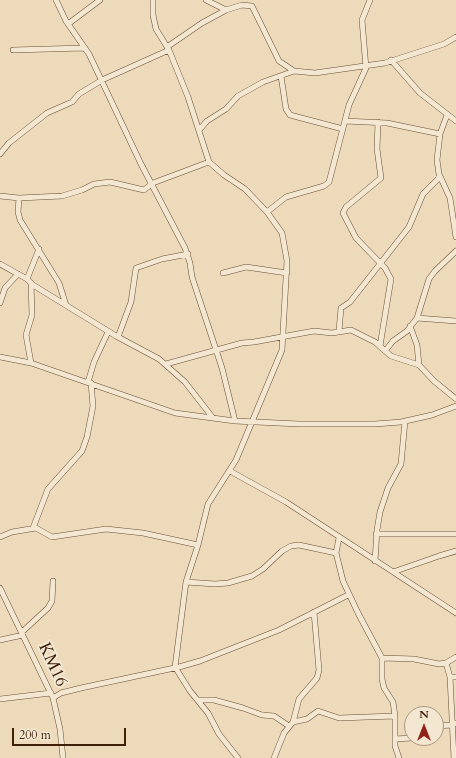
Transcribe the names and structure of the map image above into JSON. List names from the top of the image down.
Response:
{
  "streets": {
    "street": ["KM16"]
  },
  "scale_bar": "200 m",
  "north": "top"
}
